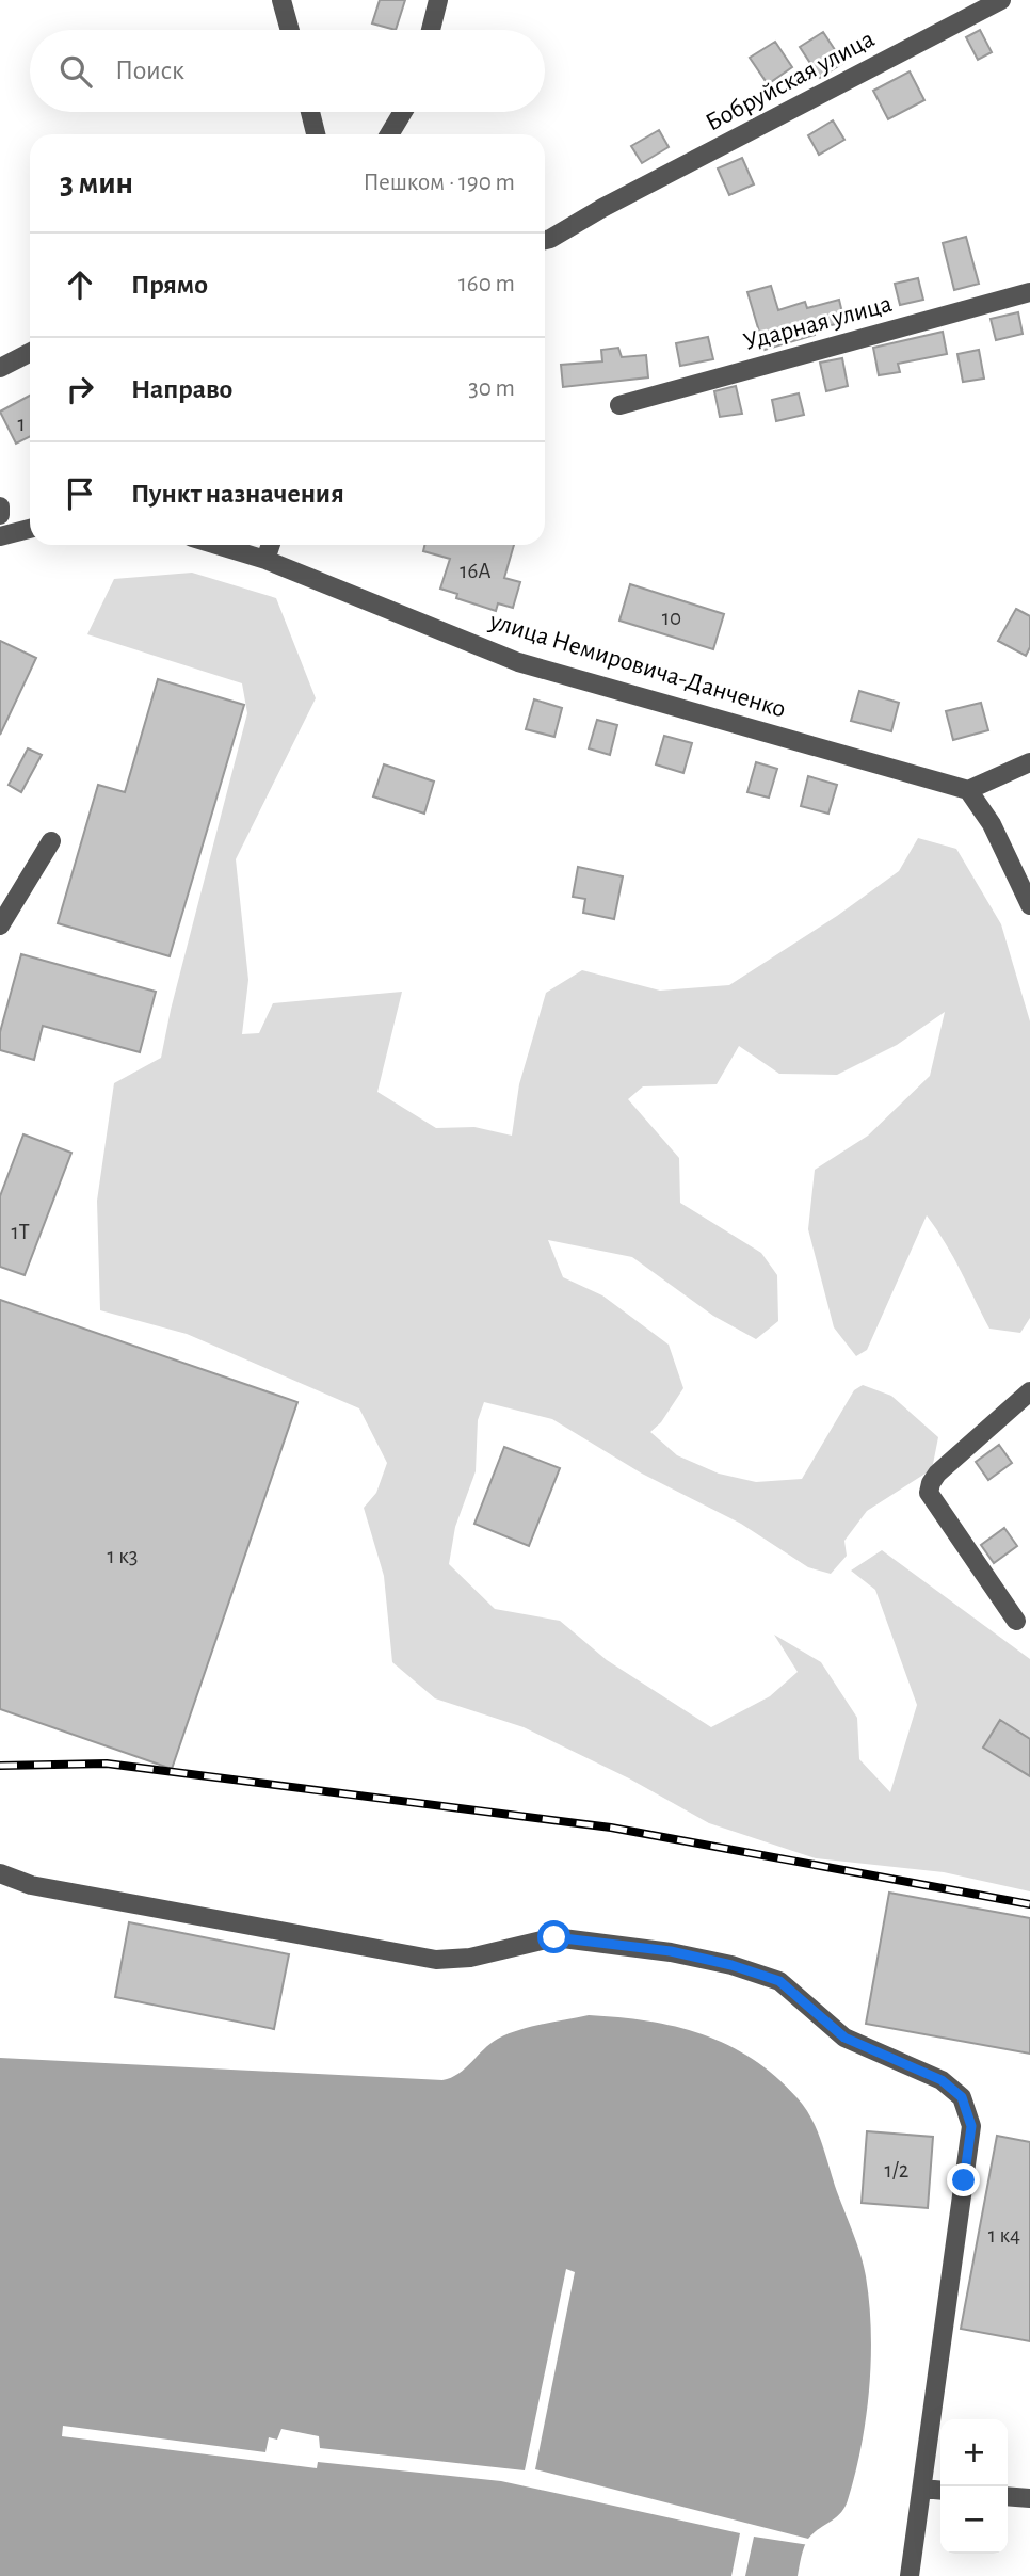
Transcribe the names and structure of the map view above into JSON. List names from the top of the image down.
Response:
{
  "streets": {
    "street": ["Бобруйская улица", "Ударная улица", "улица Немировича-Данченко"]
  },
  "house_numbers": [
    "1",
    "16А",
    "10",
    "1Т",
    "1 к3",
    "1/2",
    "1 к4"
  ],
  "page": {
    "search": "Поиск",
    "heading": ["3 мин", "Пешком · 190 m"],
    "list": [
      ["Прямо", "160 m"],
      ["Направо", "30 m"],
      "Пункт назначения"
    ],
    "map_buttons": ["+", "−"]
  }
}
